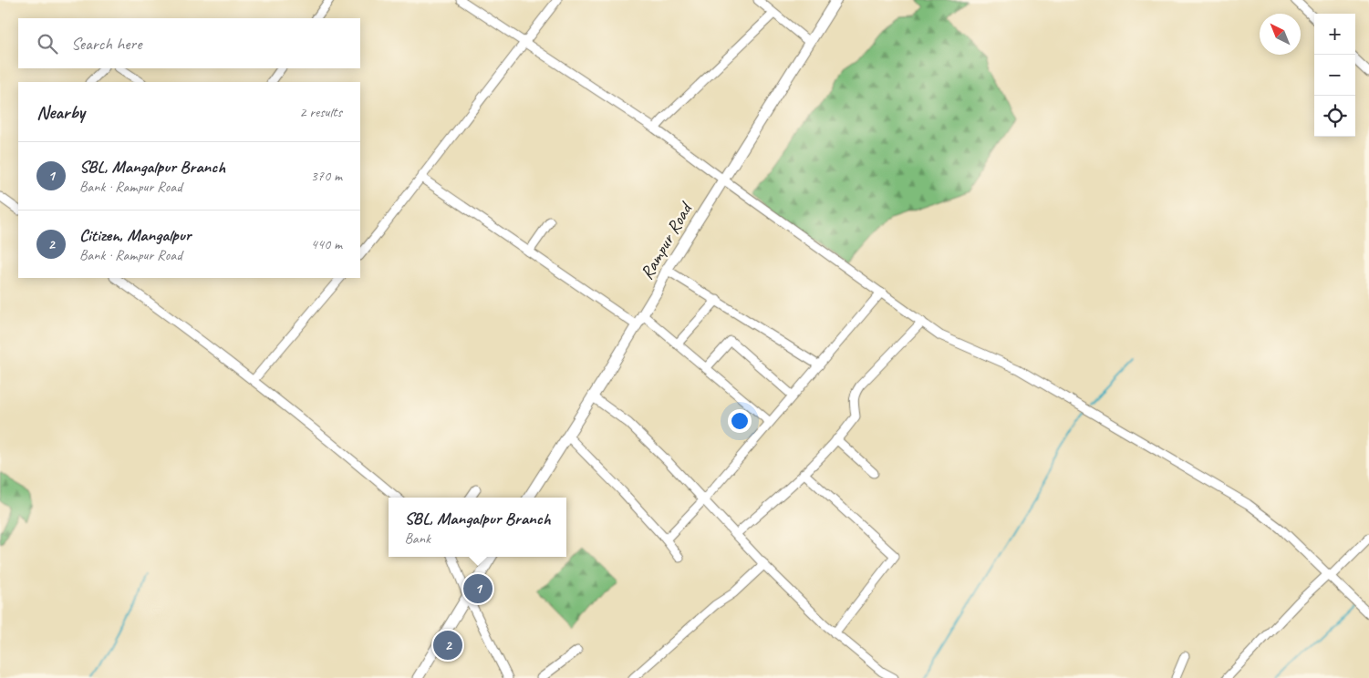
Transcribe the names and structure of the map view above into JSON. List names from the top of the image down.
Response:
{
  "streets": {
    "main road": ["Rampur Road"]
  },
  "north": "top left",
  "page": {
    "map_buttons": ["+", "−"],
    "search": "Search here",
    "heading": ["Nearby", "2 results"],
    "list": [
      {
        "mark": "1",
        "name": "SBL, Mangalpur Branch",
        "note": "Bank · Rampur Road",
        "value": "370 m"
      },
      {
        "mark": "2",
        "name": "Citizen, Mangalpur",
        "note": "Bank · Rampur Road",
        "value": "440 m"
      }
    ],
    "popup": ["SBL, Mangalpur Branch", "Bank"],
    "pins": ["1", "2"]
  }
}
